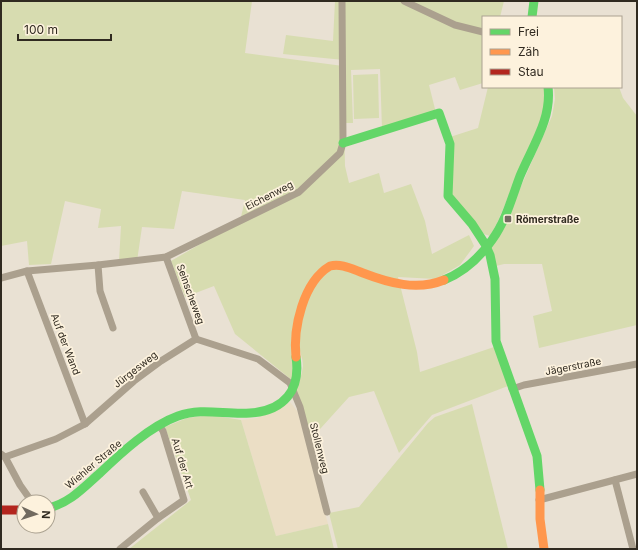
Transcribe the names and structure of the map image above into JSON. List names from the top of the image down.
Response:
{
  "streets": {
    "main road": ["Wiehler Straße"],
    "street": [
      "Eichenweg",
      "Seinscheweg",
      "Auf der Wand",
      "Jägerstraße",
      "Jürgesweg",
      "Stollenweg",
      "Auf der Art"
    ]
  },
  "crossings": [
    ["Eichenweg", "Seinscheweg"],
    ["Eichenweg", "Auf der Wand"],
    ["Seinscheweg", "Jürgesweg"],
    ["Auf der Wand", "Jürgesweg"],
    ["Stollenweg", "Wiehler Straße"],
    ["Auf der Art", "Wiehler Straße"]
  ],
  "places": {
    "transit": ["Römerstraße"]
  },
  "legend": ["Frei", "Zäh", "Stau"],
  "scale_bar": "100 m",
  "north": "right"
}
